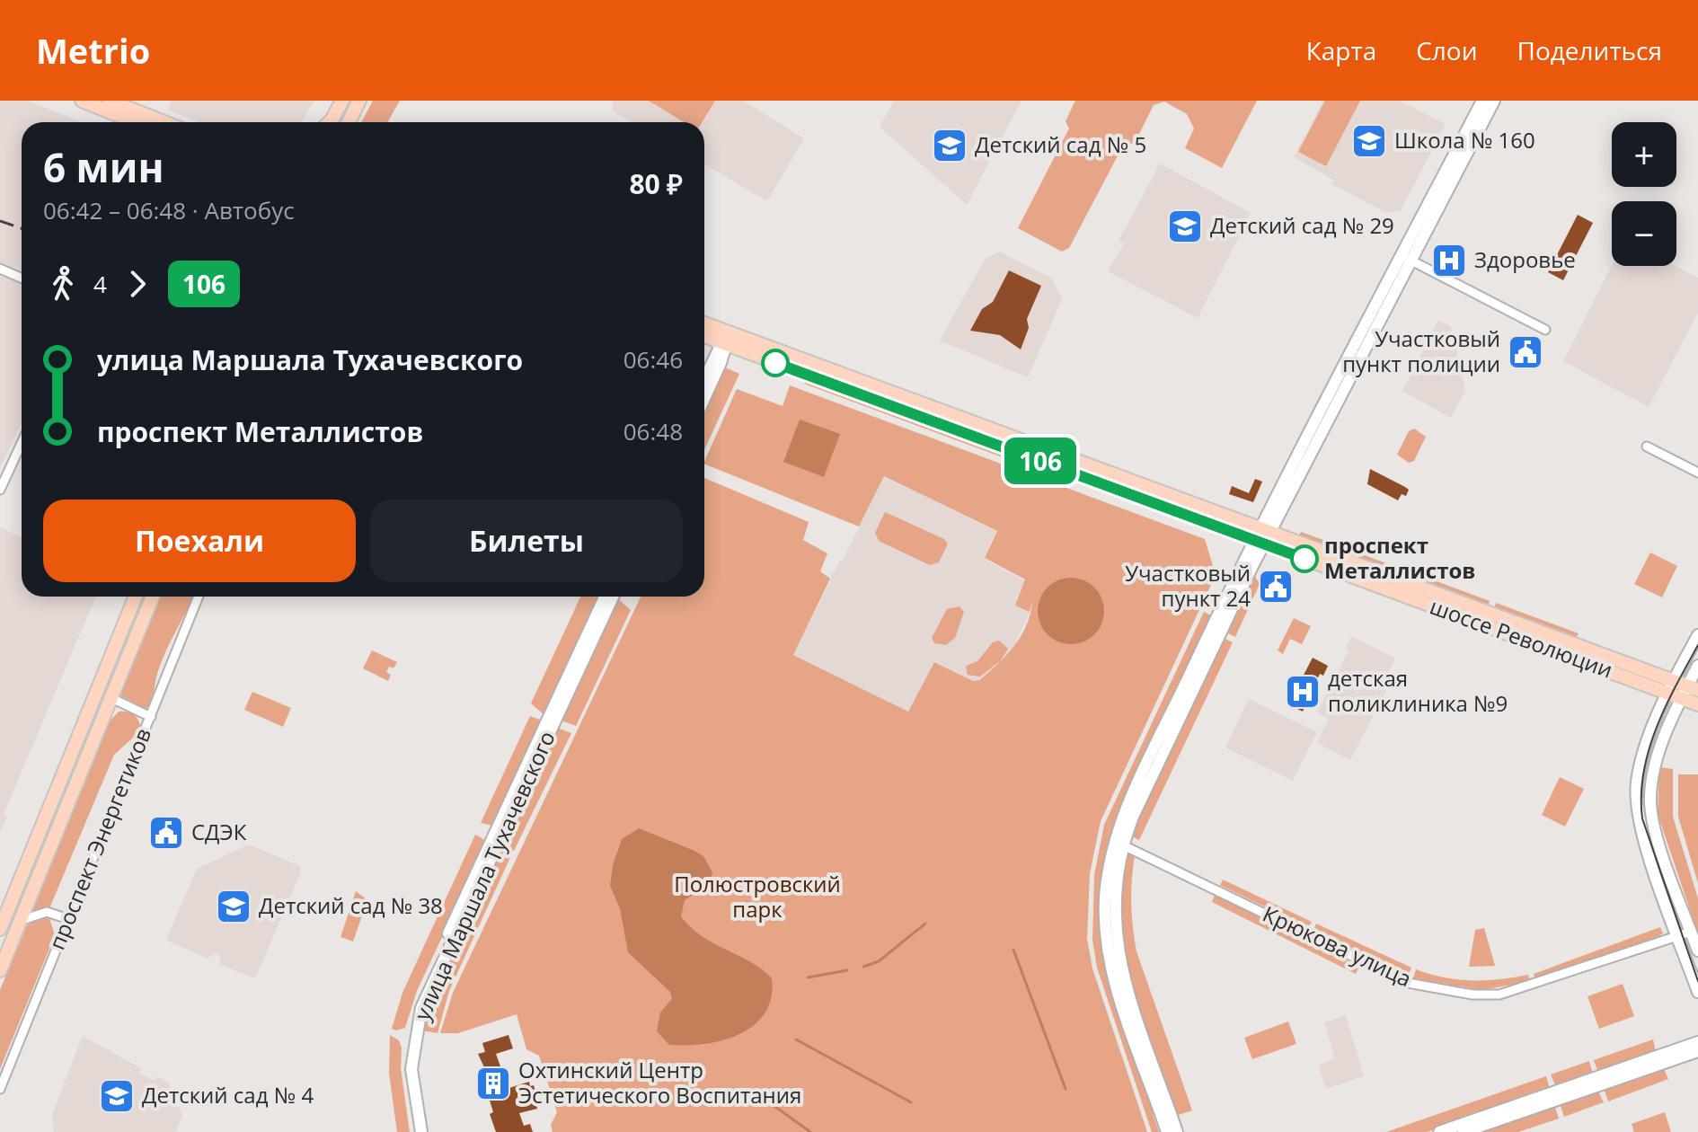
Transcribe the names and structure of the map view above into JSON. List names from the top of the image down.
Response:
{
  "streets": {
    "main road": ["шоссе Революции", "проспект Энергетиков"],
    "street": ["улица Маршала Тухачевского", "Крюкова улица"]
  },
  "parks": ["Полюстровский парк"],
  "places": {
    "school or university": [
      "Школа № 160",
      "Детский сад № 5",
      "Детский сад № 29",
      "Детский сад № 38",
      "Детский сад № 4"
    ],
    "hospital": ["Здоровье", "детская поликлиника №9"],
    "public building": ["Участковый пункт полиции", "Участковый пункт 24", "СДЭК"],
    "other": ["проспект Металлистов"],
    "building": ["Охтинский Центр Эстетического Воспитания"]
  },
  "lines": ["bus line 106"],
  "page": {
    "header": "Metrio",
    "nav": ["Карта", "Слои", "Поделиться"],
    "on_map": "106",
    "map_buttons": ["+", "−"],
    "heading": ["6 мин", "06:42 – 06:48 · Автобус", "80 ₽"],
    "legs": ["4", "106"],
    "list": [
      {
        "name": "улица Маршала Тухачевского",
        "value": "06:46"
      },
      {
        "name": "проспект Металлистов",
        "value": "06:48"
      }
    ],
    "buttons": ["Поехали", "Билеты"]
  }
}
